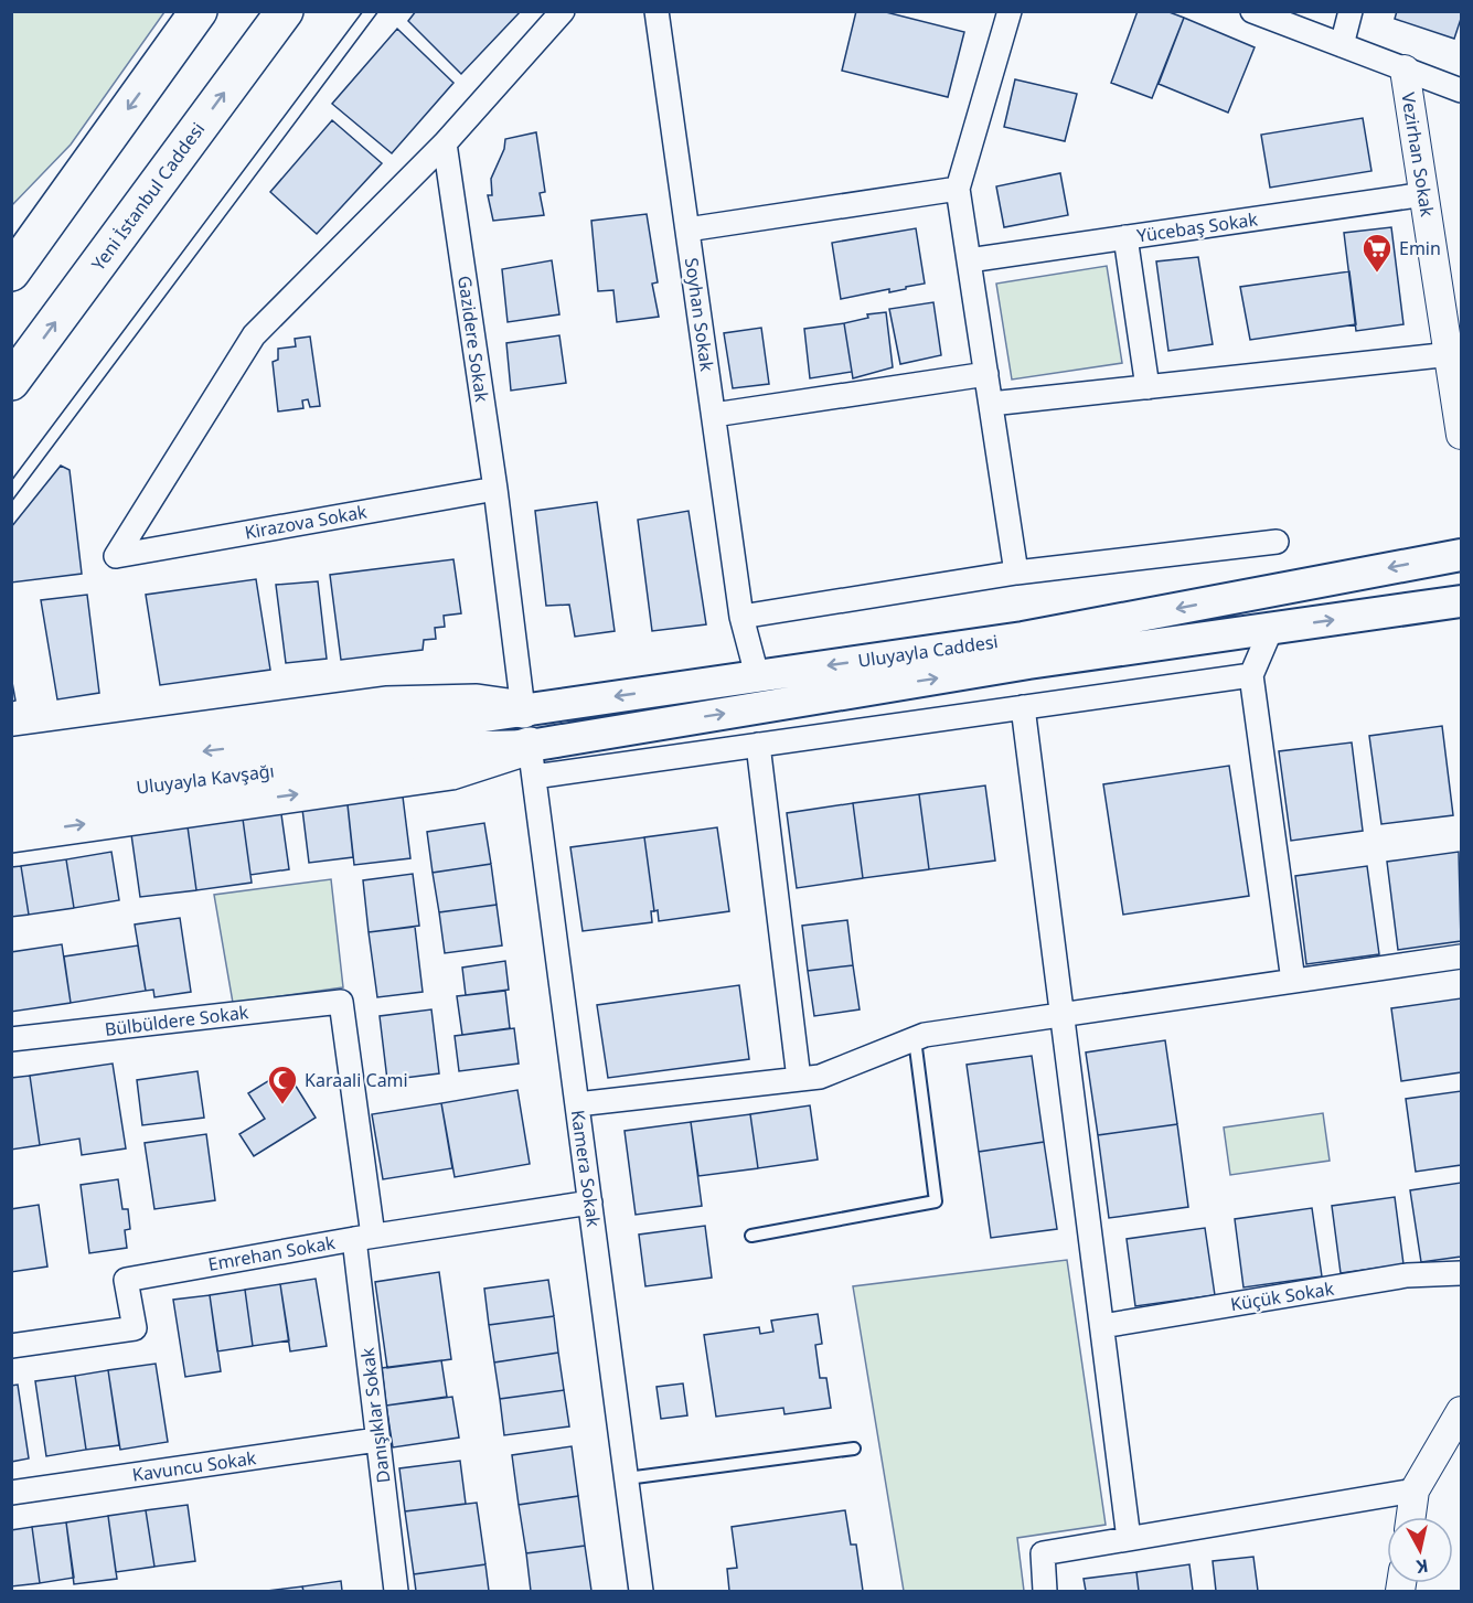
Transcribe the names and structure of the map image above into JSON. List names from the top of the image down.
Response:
{
  "streets": {
    "highway": ["Yeni İstanbul Caddesi"],
    "main road": ["Uluyayla Caddesi", "Uluyayla Kavşağı"],
    "street": [
      "Vezirhan Sokak",
      "Yücebaş Sokak",
      "Soyhan Sokak",
      "Gazidere Sokak",
      "Kirazova Sokak",
      "Bülbüldere Sokak",
      "Kamera Sokak",
      "Emrehan Sokak",
      "Küçük Sokak",
      "Danışıklar Sokak",
      "Kavuncu Sokak"
    ]
  },
  "crossings": [
    ["Vezirhan Sokak", "Yücebaş Sokak"],
    ["Soyhan Sokak", "Uluyayla Caddesi"],
    ["Gazidere Sokak", "Kirazova Sokak"],
    ["Gazidere Sokak", "Uluyayla Caddesi"],
    ["Uluyayla Caddesi", "Uluyayla Kavşağı"],
    ["Uluyayla Caddesi", "Kamera Sokak"],
    ["Bülbüldere Sokak", "Danışıklar Sokak"],
    ["Kamera Sokak", "Emrehan Sokak"],
    ["Emrehan Sokak", "Danışıklar Sokak"],
    ["Danışıklar Sokak", "Kavuncu Sokak"]
  ],
  "places": {
    "supermarket": ["Emin"],
    "mosque": ["Karaali Cami"]
  },
  "north": "bottom"
}
